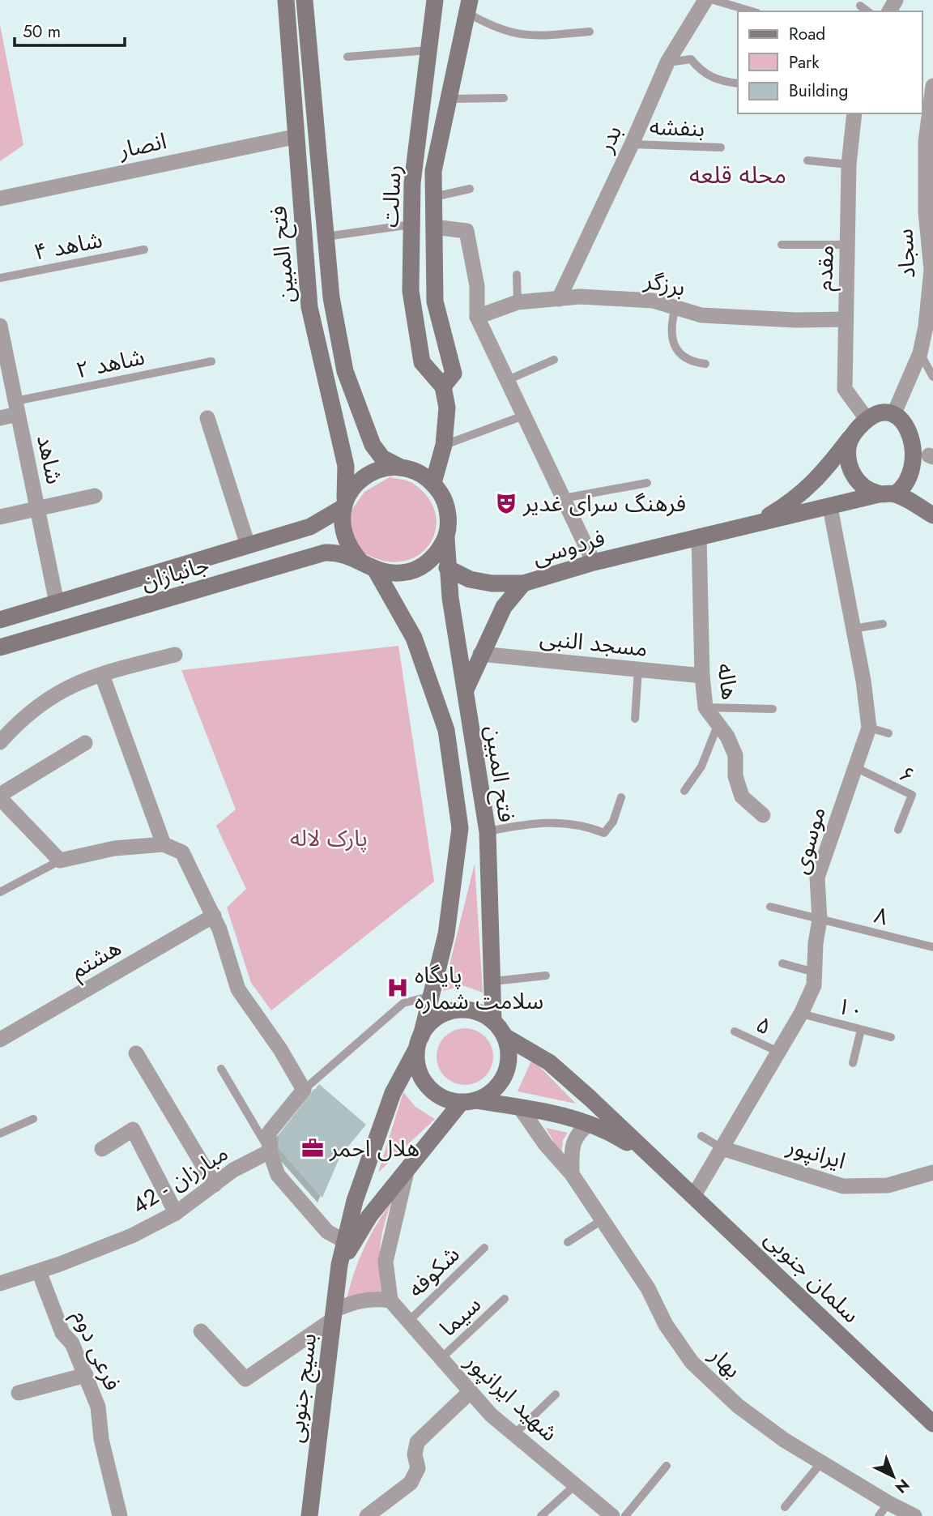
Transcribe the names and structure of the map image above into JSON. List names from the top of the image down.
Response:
{
  "streets": {
    "main road": [
      "رسالت",
      "فتح المبین",
      "فردوسی",
      "جانبازان",
      "سلمان جنوبی",
      "بسیج جنوبی"
    ],
    "street": [
      "بدر",
      "انصار",
      "سجاد",
      "مقدم",
      "برزگر",
      "شاهد",
      "مسجد النبی",
      "هاله",
      "موسوی",
      "هشتم",
      "ایرانپور",
      "مبارزان - 42",
      "فرعی دوم",
      "بهار",
      "شهید ایرانپور"
    ],
    "lane": [
      "بنفشه",
      "شاهد ۴",
      "شاهد ۲",
      "۶",
      "۸",
      "۱۰",
      "۵",
      "شکوفه",
      "سیما"
    ]
  },
  "crossings": [
    ["بنفشه", "بدر"],
    ["بدر", "برزگر"],
    ["انصار", "فتح المبین"],
    ["رسالت", "فتح المبین"],
    ["رسالت", "جانبازان"],
    ["سجاد", "مقدم"],
    ["سجاد", "فردوسی"],
    ["فتح المبین", "فردوسی"],
    ["فتح المبین", "جانبازان"],
    ["فتح المبین", "بسیج جنوبی"],
    ["مقدم", "برزگر"],
    ["مقدم", "فردوسی"],
    ["شاهد ۲", "شاهد"],
    ["شاهد", "جانبازان"],
    ["فردوسی", "هاله"],
    ["فردوسی", "موسوی"],
    ["مسجد النبی", "هاله"],
    ["۶", "موسوی"],
    ["موسوی", "۸"],
    ["موسوی", "۱۰"],
    ["موسوی", "۵"],
    ["موسوی", "ایرانپور"],
    ["موسوی", "سلمان جنوبی"],
    ["مبارزان - 42", "فرعی دوم"],
    ["شکوفه", "شهید ایرانپور"],
    ["سیما", "شهید ایرانپور"]
  ],
  "districts": ["محله قلعه"],
  "parks": ["پارک لاله"],
  "places": {
    "theatre": ["فرهنگ سرای غدیر"],
    "hospital": ["پایگاه سلامت شماره"],
    "office": ["هلال احمر"]
  },
  "legend": ["Road", "Park", "Building"],
  "scale_bar": "50 m",
  "north": "bottom right"
}
